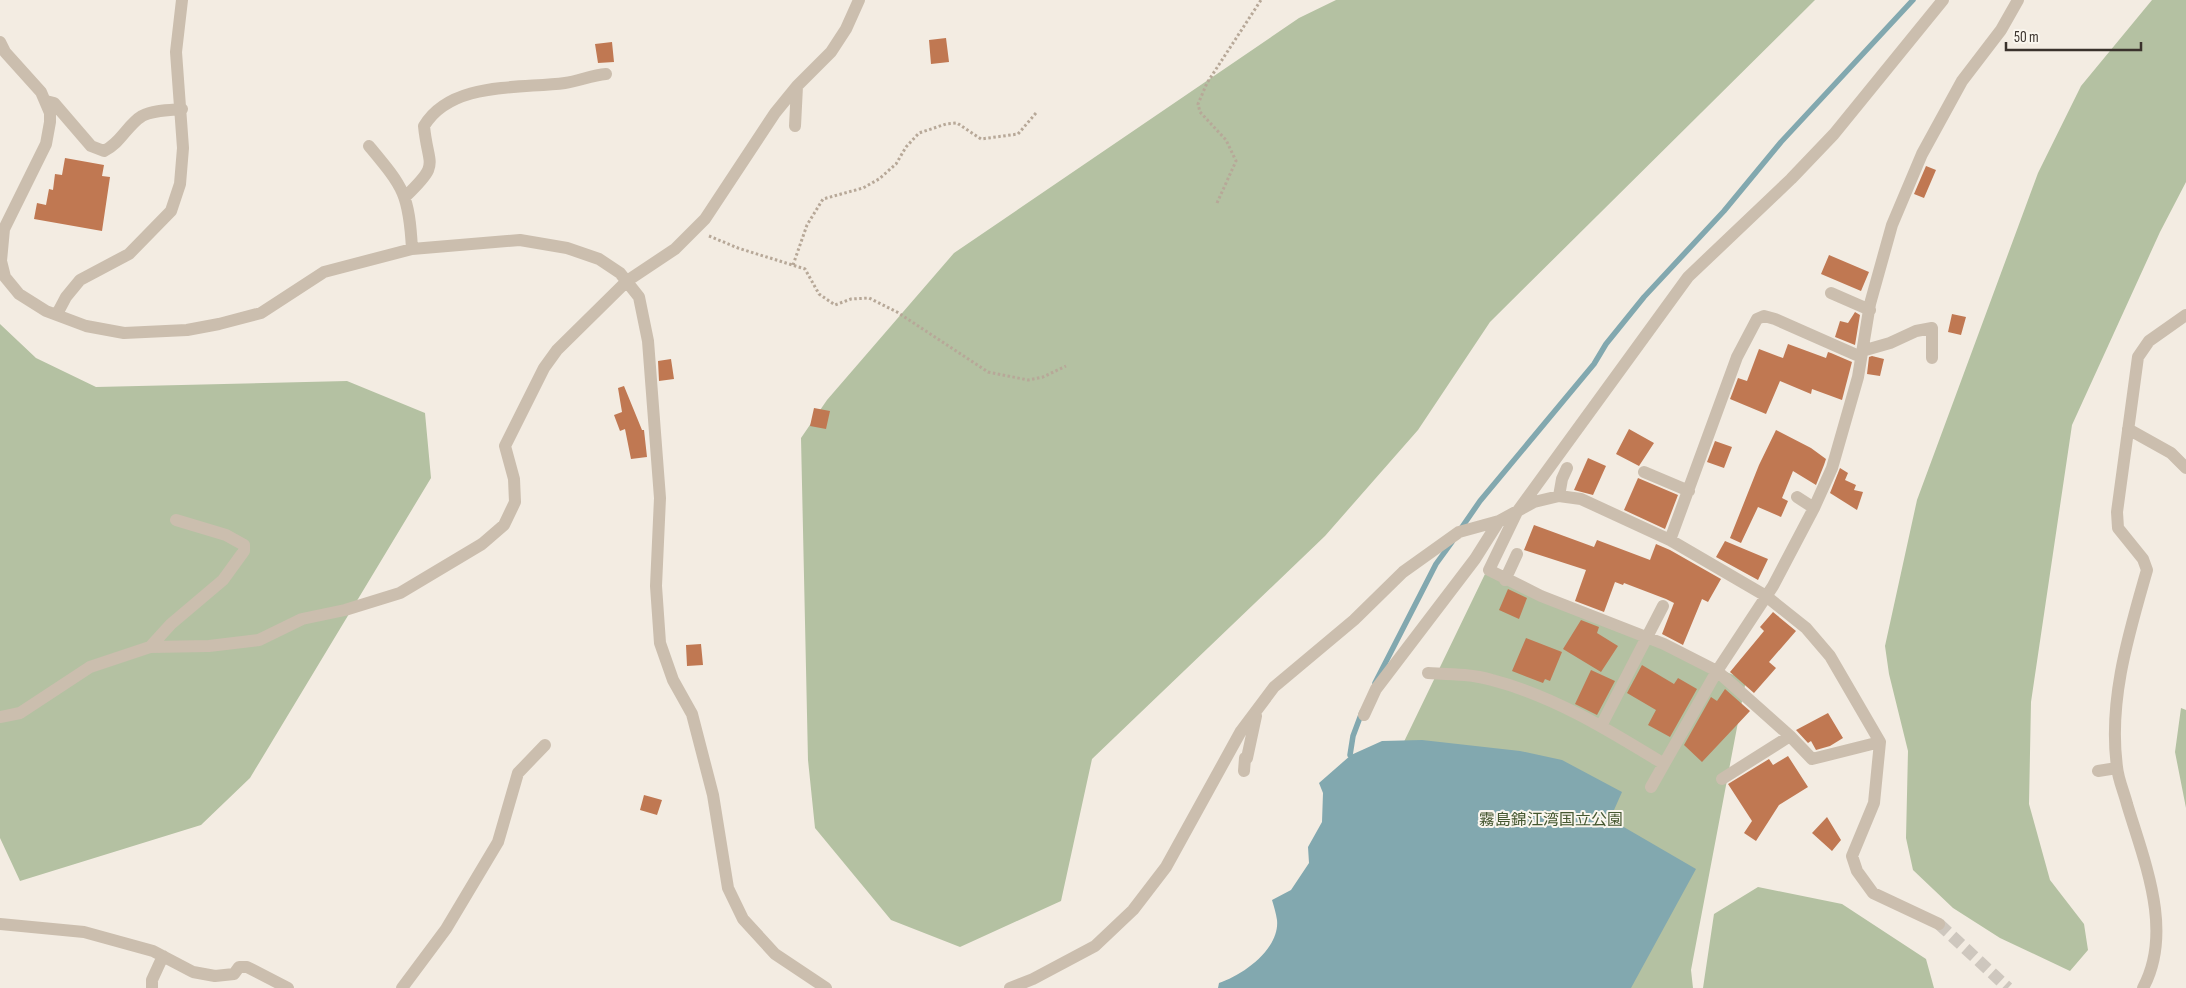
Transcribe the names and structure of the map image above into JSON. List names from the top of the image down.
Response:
{
  "parks": ["霧島錦江湾国立公園"],
  "scale_bar": "50 m"
}
